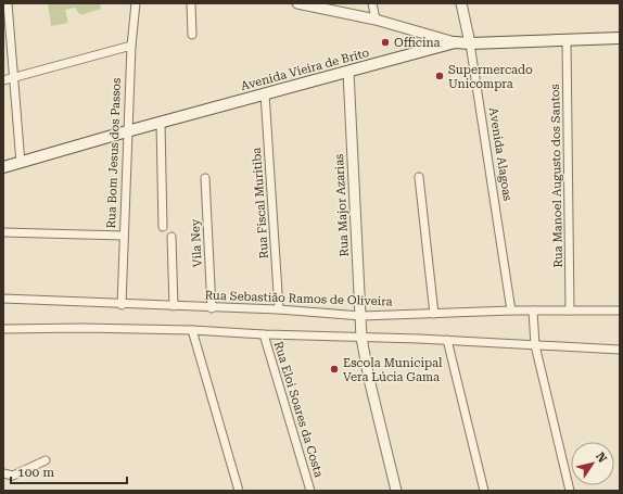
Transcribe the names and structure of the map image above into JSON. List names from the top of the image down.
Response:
{
  "streets": {
    "main road": ["Avenida Vieira de Brito"],
    "street": [
      "Rua Bom Jesus dos Passos",
      "Avenida Alagoas",
      "Rua Manoel Augusto dos Santos",
      "Rua Fiscal Muritiba",
      "Rua Major Azarias",
      "Vila Ney",
      "Rua Sebastião Ramos de Oliveira",
      "Rua Eloi Soares da Costa"
    ]
  },
  "crossings": [
    ["Avenida Vieira de Brito", "Rua Bom Jesus dos Passos"],
    ["Avenida Vieira de Brito", "Avenida Alagoas"],
    ["Avenida Vieira de Brito", "Rua Manoel Augusto dos Santos"],
    ["Avenida Vieira de Brito", "Rua Fiscal Muritiba"],
    ["Avenida Vieira de Brito", "Rua Major Azarias"],
    ["Rua Bom Jesus dos Passos", "Rua Sebastião Ramos de Oliveira"],
    ["Avenida Alagoas", "Rua Sebastião Ramos de Oliveira"],
    ["Rua Manoel Augusto dos Santos", "Rua Sebastião Ramos de Oliveira"],
    ["Rua Fiscal Muritiba", "Rua Sebastião Ramos de Oliveira"],
    ["Rua Major Azarias", "Rua Sebastião Ramos de Oliveira"],
    ["Vila Ney", "Rua Sebastião Ramos de Oliveira"]
  ],
  "places": ["Officina", "Supermercado Unicompra", "Escola Municipal Vera Lúcia Gama"],
  "scale_bar": "100 m",
  "north": "top right"
}
